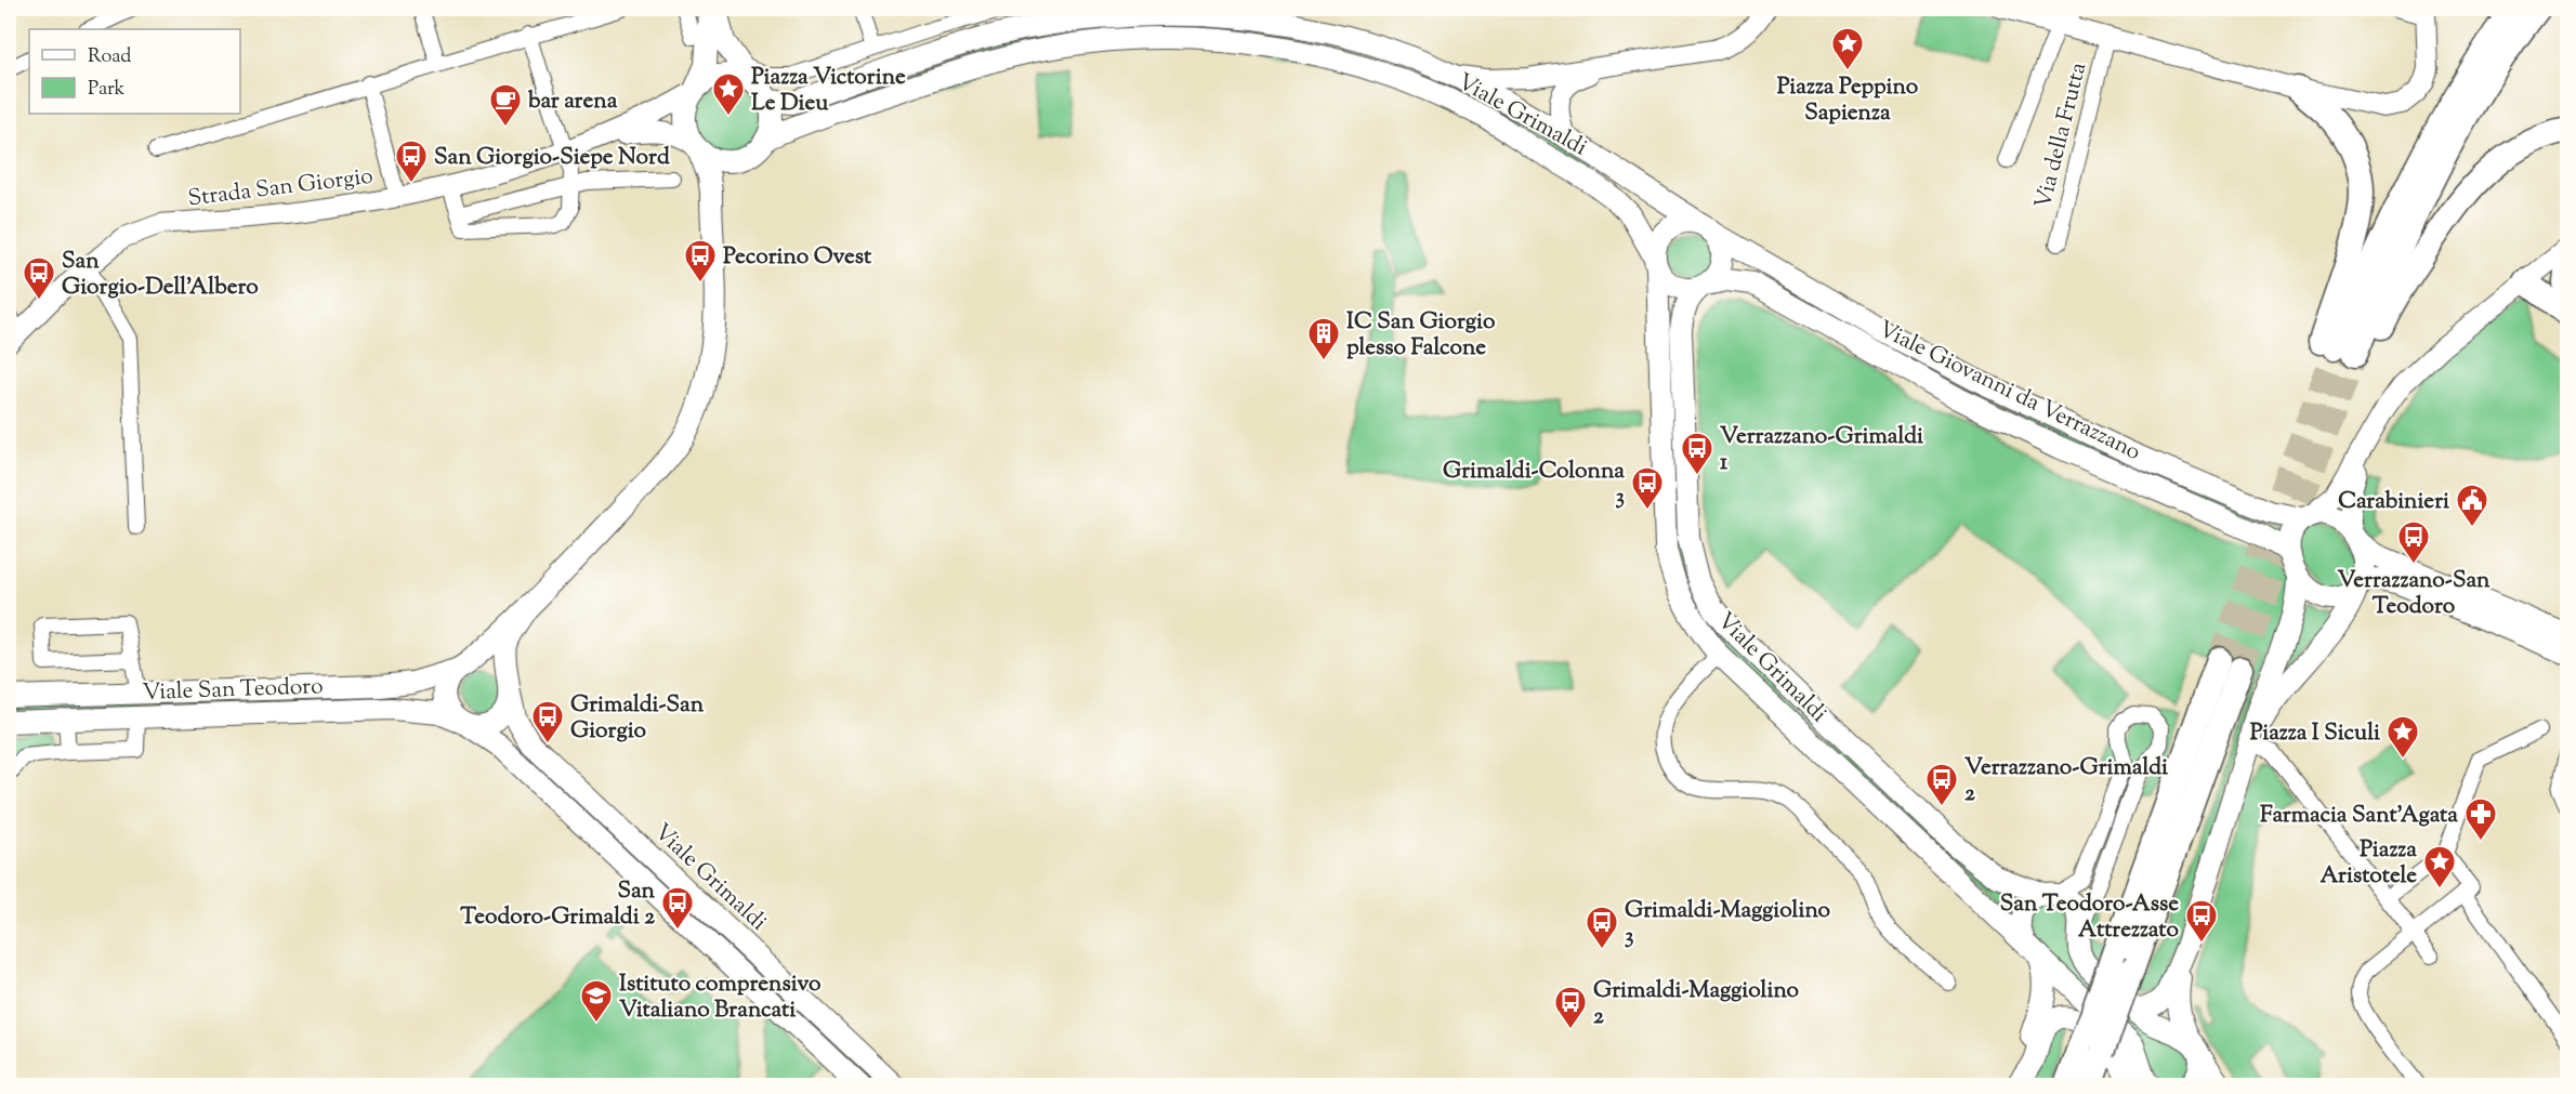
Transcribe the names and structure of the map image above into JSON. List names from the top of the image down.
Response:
{
  "streets": {
    "main road": ["Viale Grimaldi", "Viale Giovanni da Verrazzano", "Viale San Teodoro"],
    "street": ["Via della Frutta", "Strada San Giorgio"]
  },
  "crossings": [
    ["Viale Grimaldi", "Viale Giovanni da Verrazzano"],
    ["Viale Grimaldi", "Viale San Teodoro"]
  ],
  "places": {
    "place": [
      "Piazza Peppino Sapienza",
      "Piazza Victorine Le Dieu",
      "Piazza I Siculi",
      "Piazza Aristotele"
    ],
    "cafe": ["bar arena"],
    "bus stop": [
      "San Giorgio-Siepe Nord",
      "Pecorino Ovest",
      "San Giorgio-Dell'Albero",
      "Verrazzano-Grimaldi 1",
      "Grimaldi-Colonna 3",
      "Verrazzano-San Teodoro",
      "Grimaldi-San Giorgio",
      "Verrazzano-Grimaldi 2",
      "San Teodoro-Grimaldi 2",
      "San Teodoro-Asse Attrezzato",
      "Grimaldi-Maggiolino 3",
      "Grimaldi-Maggiolino 2"
    ],
    "building": ["IC San Giorgio plesso Falcone"],
    "public building": ["Carabinieri"],
    "pharmacy": ["Farmacia Sant'Agata"],
    "school or university": ["Istituto comprensivo Vitaliano Brancati"]
  },
  "legend": ["Road", "Park"]
}
